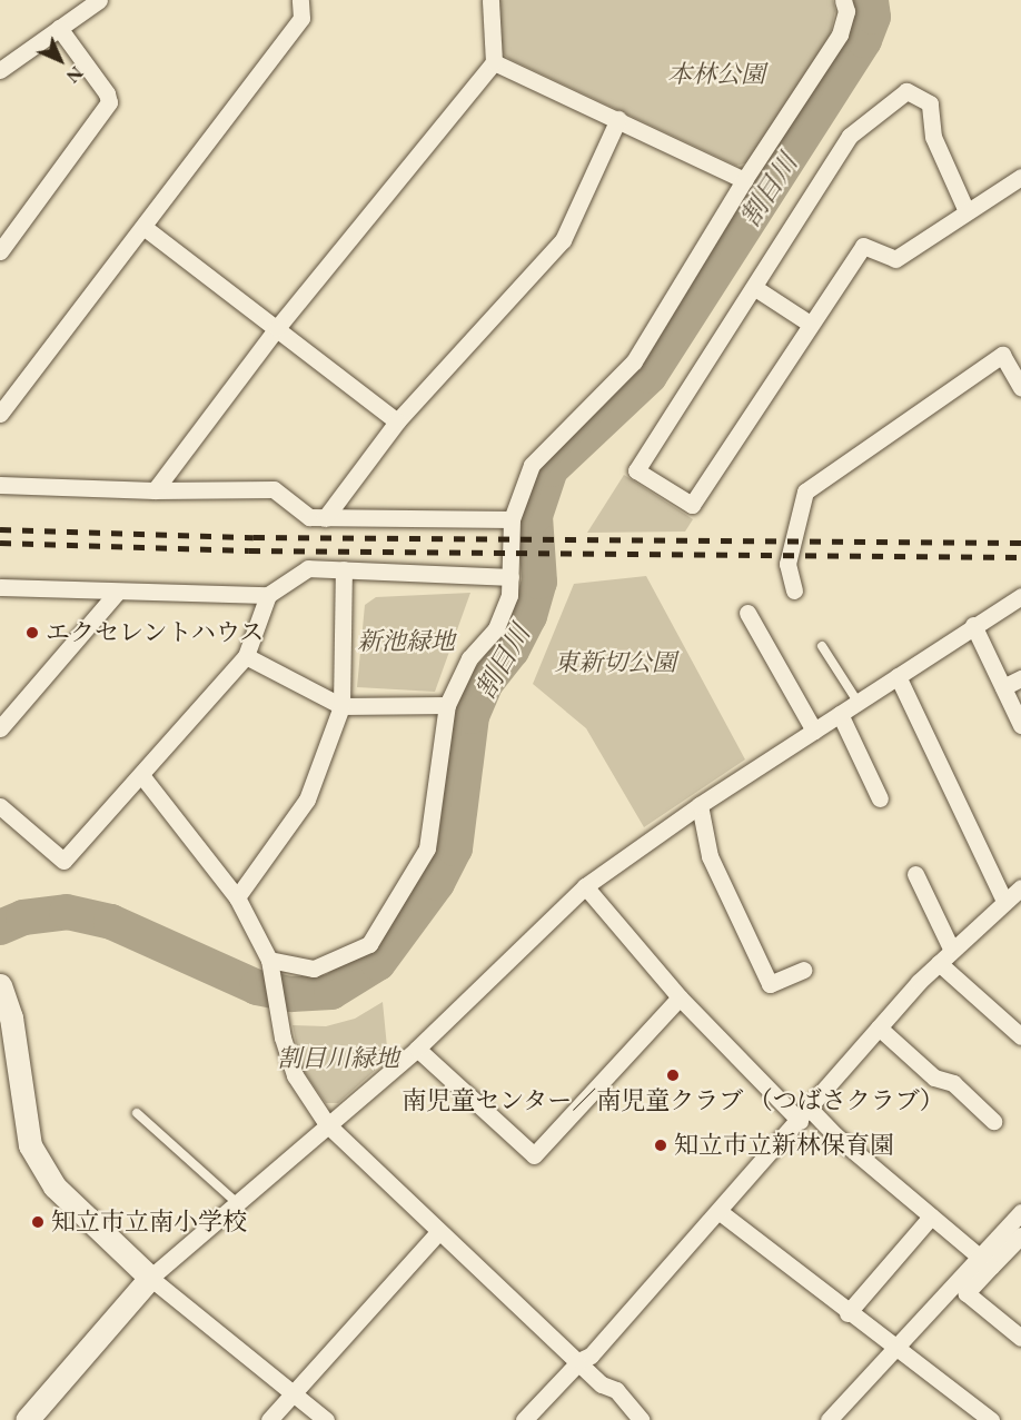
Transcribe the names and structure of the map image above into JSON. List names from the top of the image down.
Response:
{
  "water": ["割目川"],
  "parks": [
    "本林公園",
    "新池緑地",
    "東新切公園",
    "割目川緑地"
  ],
  "places": [
    "エクセレントハウス",
    "南児童センター／南児童クラブ （つばさクラブ）",
    "知立市立新林保育園",
    "知立市立南小学校"
  ],
  "north": "bottom right"
}
